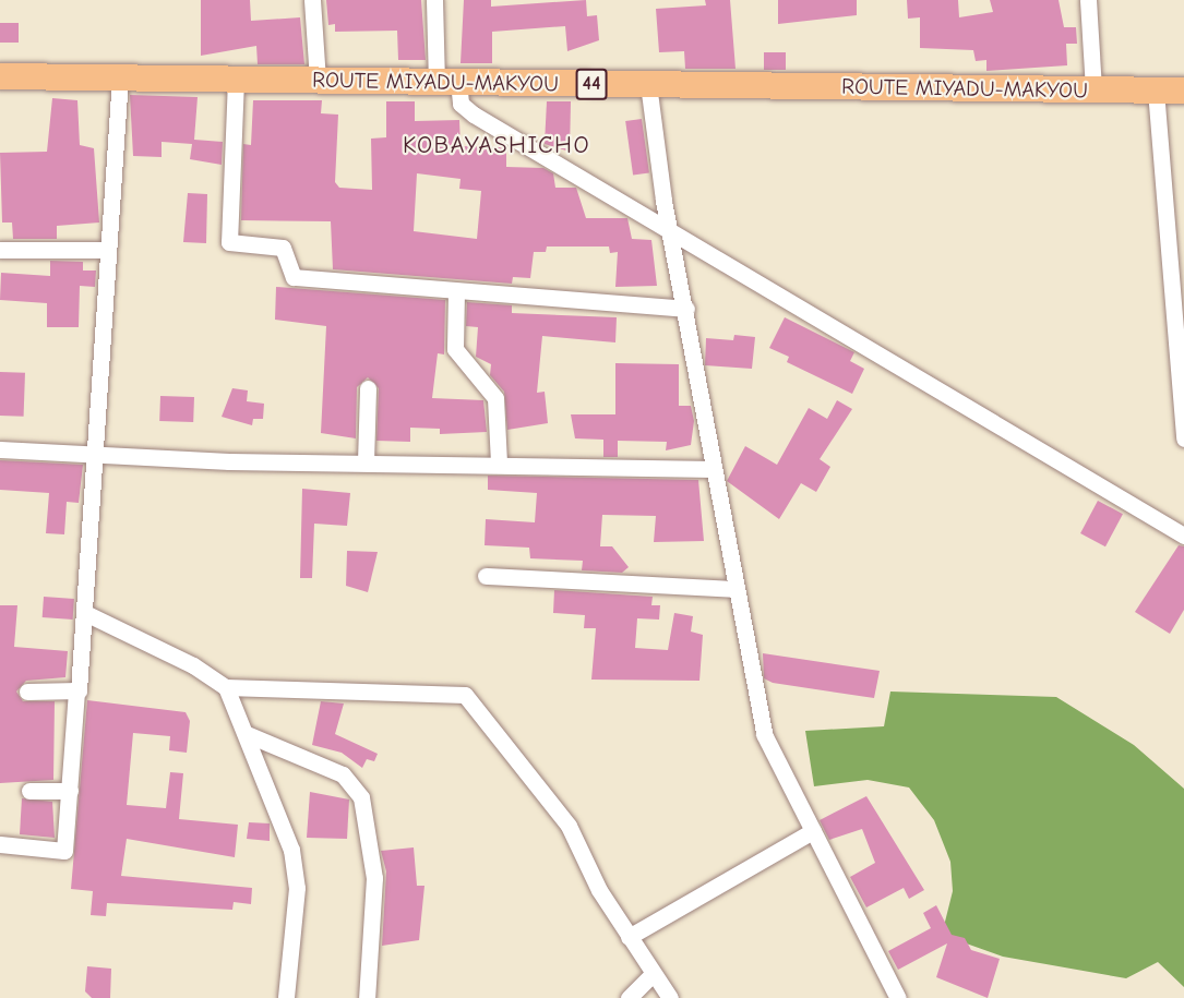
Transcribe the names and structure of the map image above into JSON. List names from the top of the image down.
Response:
{
  "streets": {
    "main road": ["ROUTE MIYADU-MAKYOU", "44"]
  },
  "districts": ["KOBAYASHICHO"]
}
